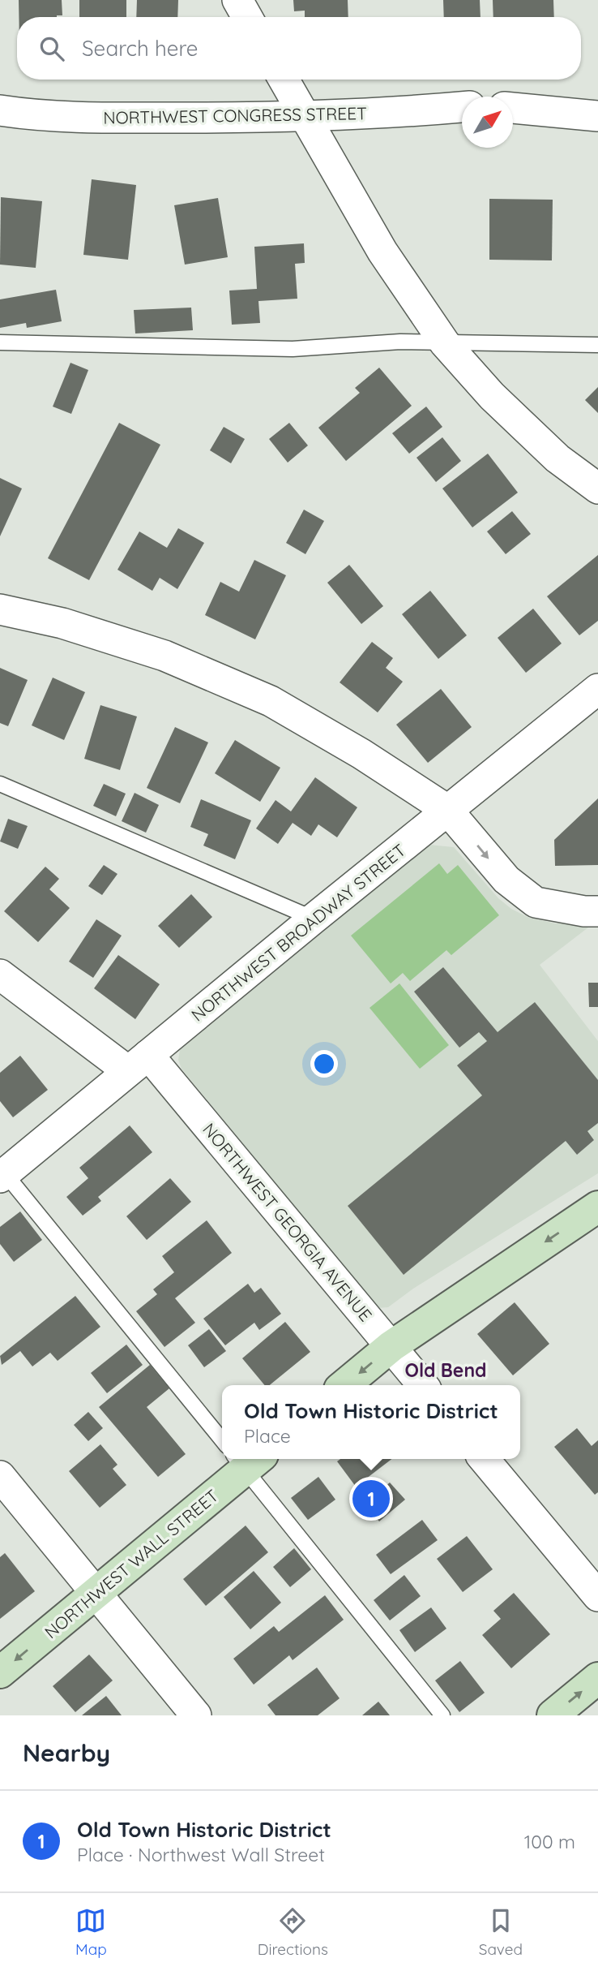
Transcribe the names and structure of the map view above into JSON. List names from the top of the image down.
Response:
{
  "streets": {
    "main road": ["NORTHWEST WALL STREET"],
    "street": ["NORTHWEST CONGRESS STREET", "NORTHWEST BROADWAY STREET", "NORTHWEST GEORGIA AVENUE"]
  },
  "crossings": [
    ["NORTHWEST BROADWAY STREET", "NORTHWEST GEORGIA AVENUE"]
  ],
  "one_way": ["NORTHWEST WALL STREET"],
  "districts": ["Old Bend"],
  "north": "top right",
  "page": {
    "search": "Search here",
    "popup": ["Old Town Historic District", "Place"],
    "pins": "1",
    "heading": "Nearby",
    "list": [
      {
        "mark": "1",
        "name": "Old Town Historic District",
        "note": "Place · Northwest Wall Street",
        "value": "100 m"
      }
    ],
    "nav": ["Map", "Directions", "Saved"]
  }
}
